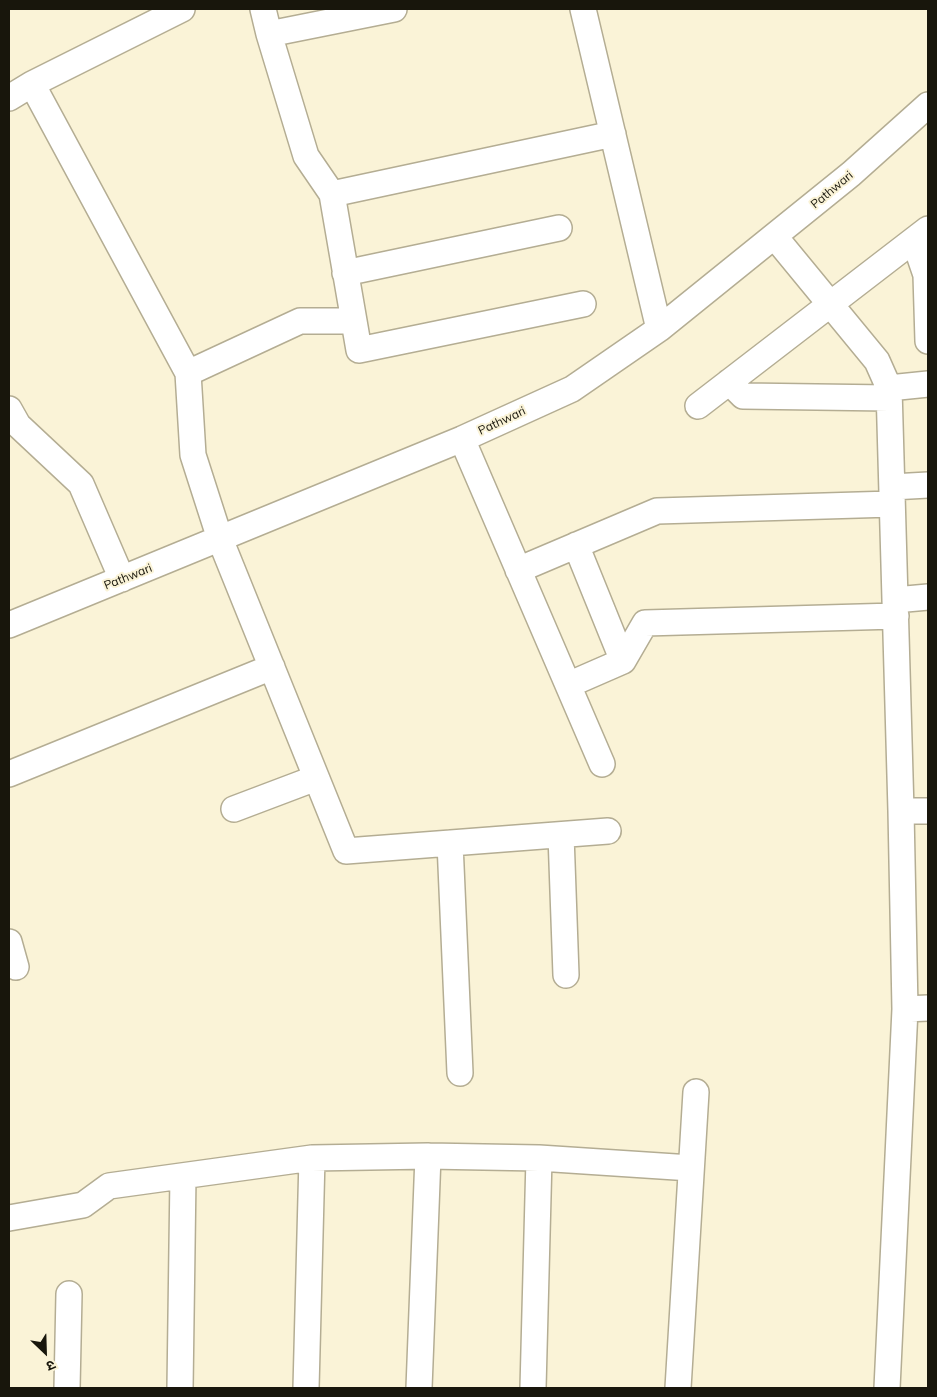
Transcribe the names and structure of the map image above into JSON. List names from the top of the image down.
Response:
{
  "streets": {
    "street": ["Pathwari"]
  },
  "north": "bottom right"
}
